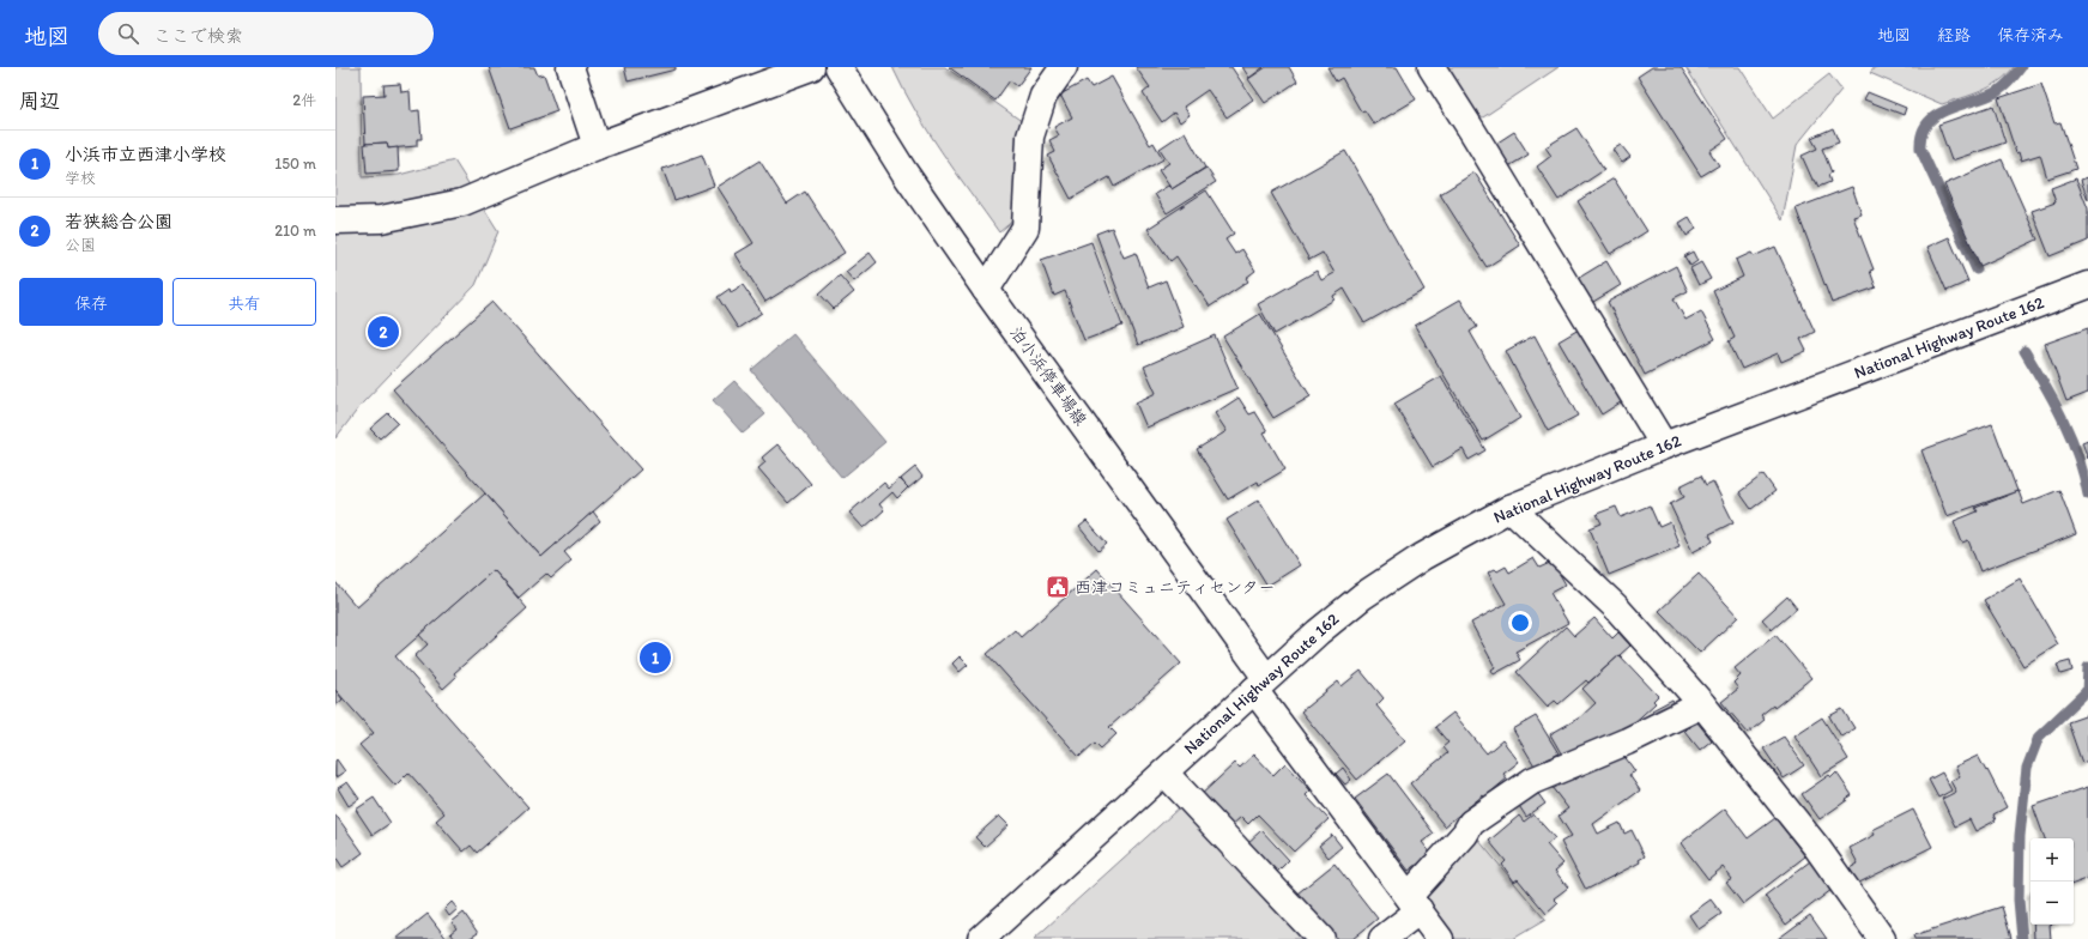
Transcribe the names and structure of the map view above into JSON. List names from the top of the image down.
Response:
{
  "streets": {
    "main road": ["National Highway Route 162", "泊小浜停車場線"]
  },
  "crossings": [
    ["National Highway Route 162", "泊小浜停車場線"]
  ],
  "places": {
    "public building": ["西津コミュニティセンター"]
  },
  "page": {
    "header": "地図",
    "search": "ここで検索",
    "nav": ["地図", "経路", "保存済み"],
    "heading": ["周辺", "2件"],
    "list": [
      {
        "mark": "1",
        "name": "小浜市立西津小学校",
        "note": "学校",
        "value": "150 m"
      },
      {
        "mark": "2",
        "name": "若狭総合公園",
        "note": "公園",
        "value": "210 m"
      }
    ],
    "buttons": ["保存", "共有"],
    "pins": ["2", "1"],
    "map_buttons": ["+", "−"]
  }
}
